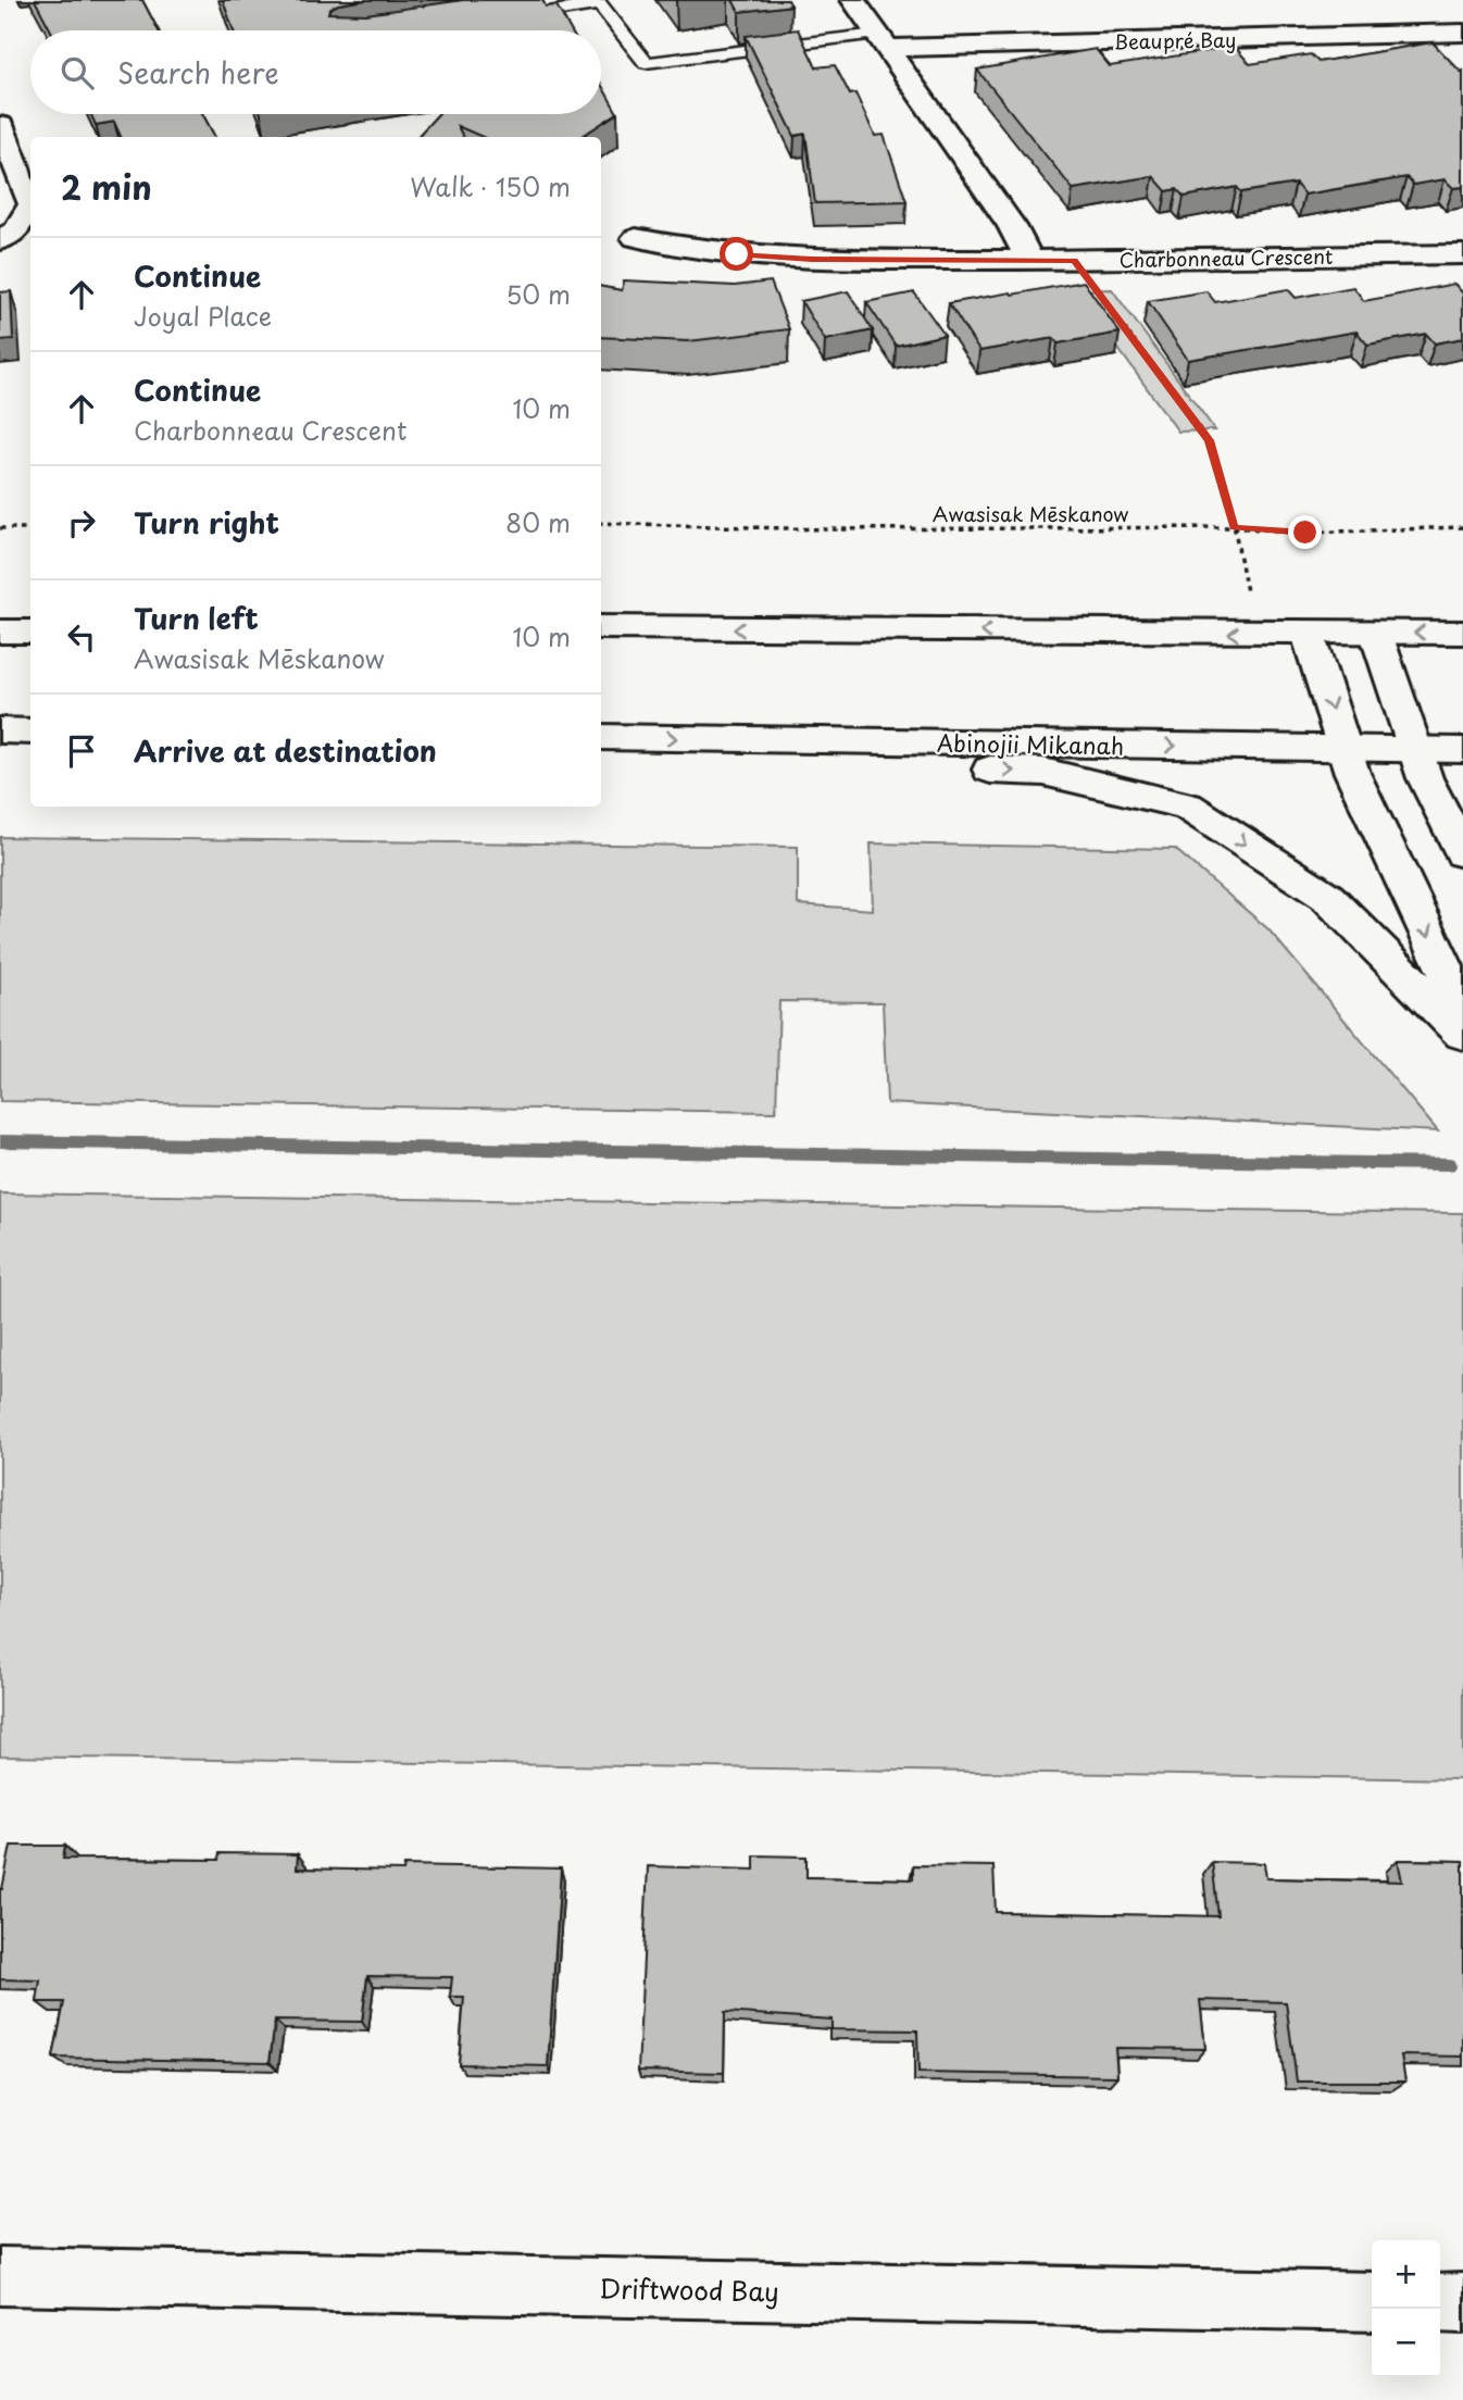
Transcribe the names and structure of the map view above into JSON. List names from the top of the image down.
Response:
{
  "streets": {
    "street": [
      "Beaupré Bay",
      "Charbonneau Crescent",
      "Abinojii Mikanah",
      "Driftwood Bay"
    ],
    "path": ["Awasisak Mēskanow"]
  },
  "page": {
    "search": "Search here",
    "heading": ["2 min", "Walk · 150 m"],
    "list": [
      ["Continue", "Joyal Place", "50 m"],
      ["Continue", "Charbonneau Crescent", "10 m"],
      ["Turn right", "80 m"],
      ["Turn left", "Awasisak Mēskanow", "10 m"],
      "Arrive at destination"
    ],
    "map_buttons": ["+", "−"]
  }
}
